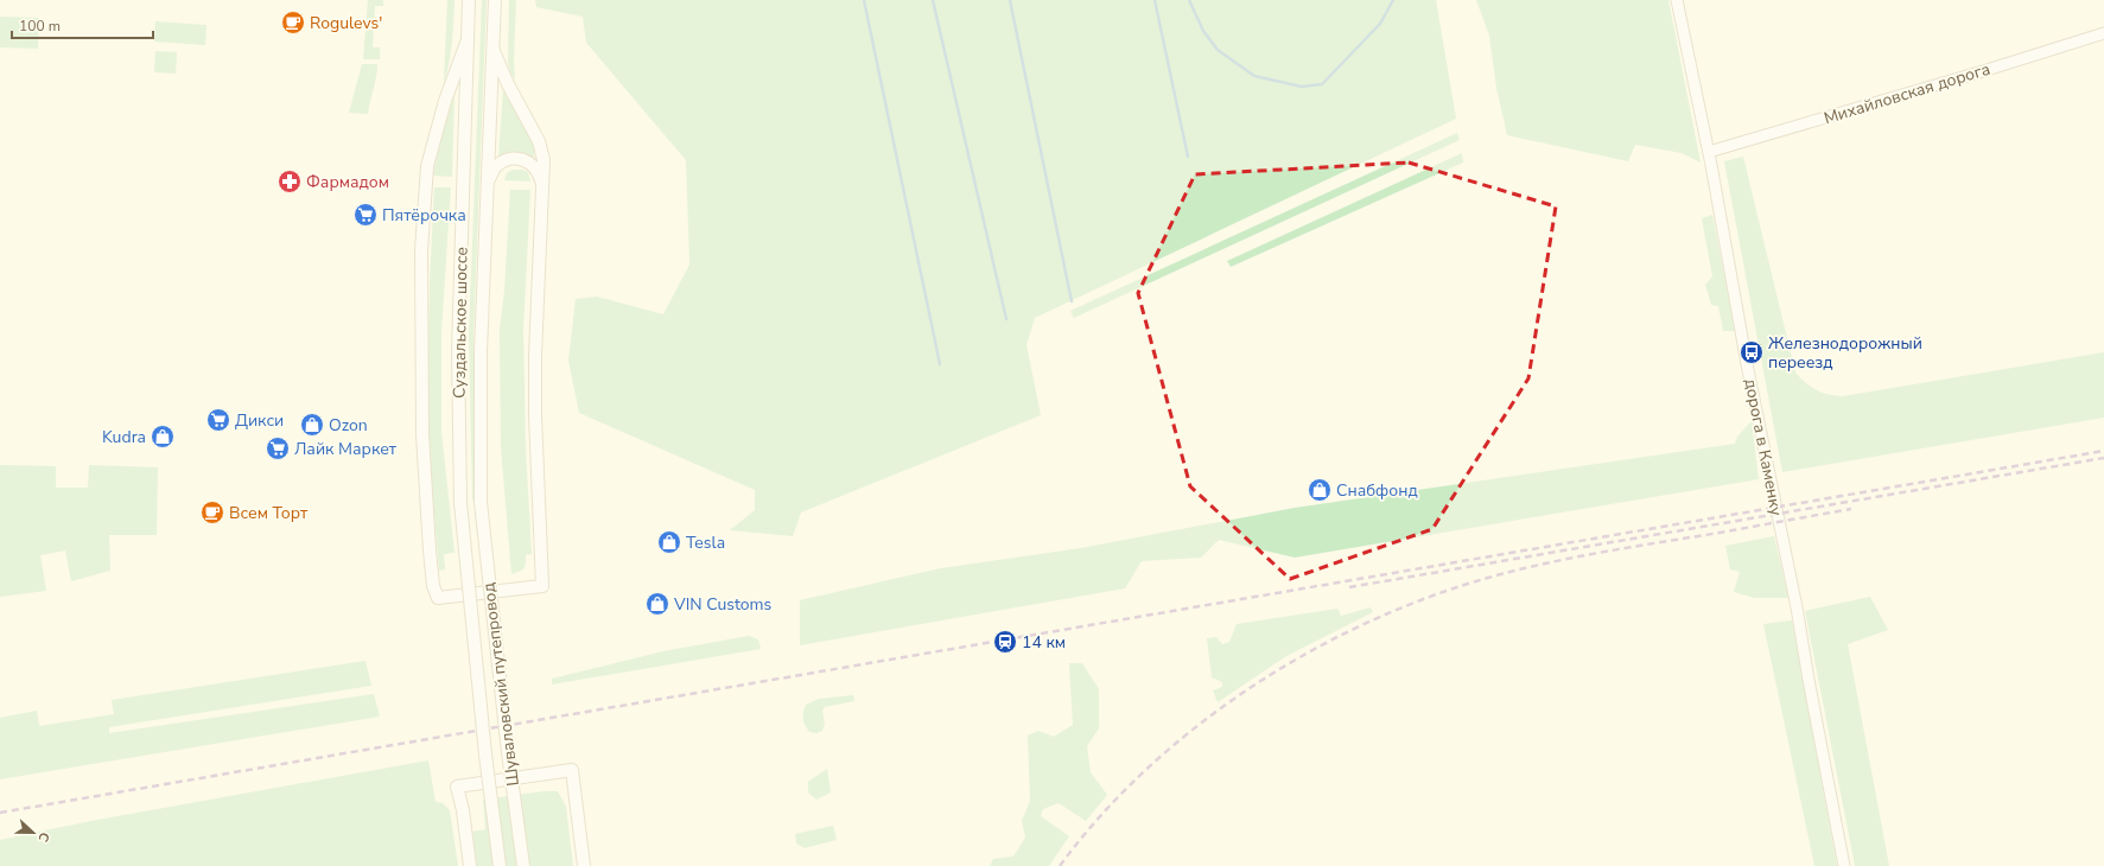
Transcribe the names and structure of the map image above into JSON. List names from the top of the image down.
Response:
{
  "streets": {
    "main road": ["Суздальское шоссе", "Шуваловский путепровод"],
    "street": ["Михайловская дорога", "дорога в Каменку"]
  },
  "crossings": [
    ["Михайловская дорога", "дорога в Каменку"],
    ["Суздальское шоссе", "Шуваловский путепровод"]
  ],
  "places": {
    "cafe": ["Rogulevs'", "Всем Торт"],
    "pharmacy": ["Фармадом"],
    "supermarket": ["Пятёрочка", "Дикси", "Лайк Маркет"],
    "bus stop": ["Железнодорожный переезд"],
    "shop": [
      "Ozon",
      "Kudra",
      "Снабфонд",
      "Tesla",
      "VIN Customs"
    ],
    "station": ["14 км"]
  },
  "scale_bar": "100 m",
  "north": "right"
}
